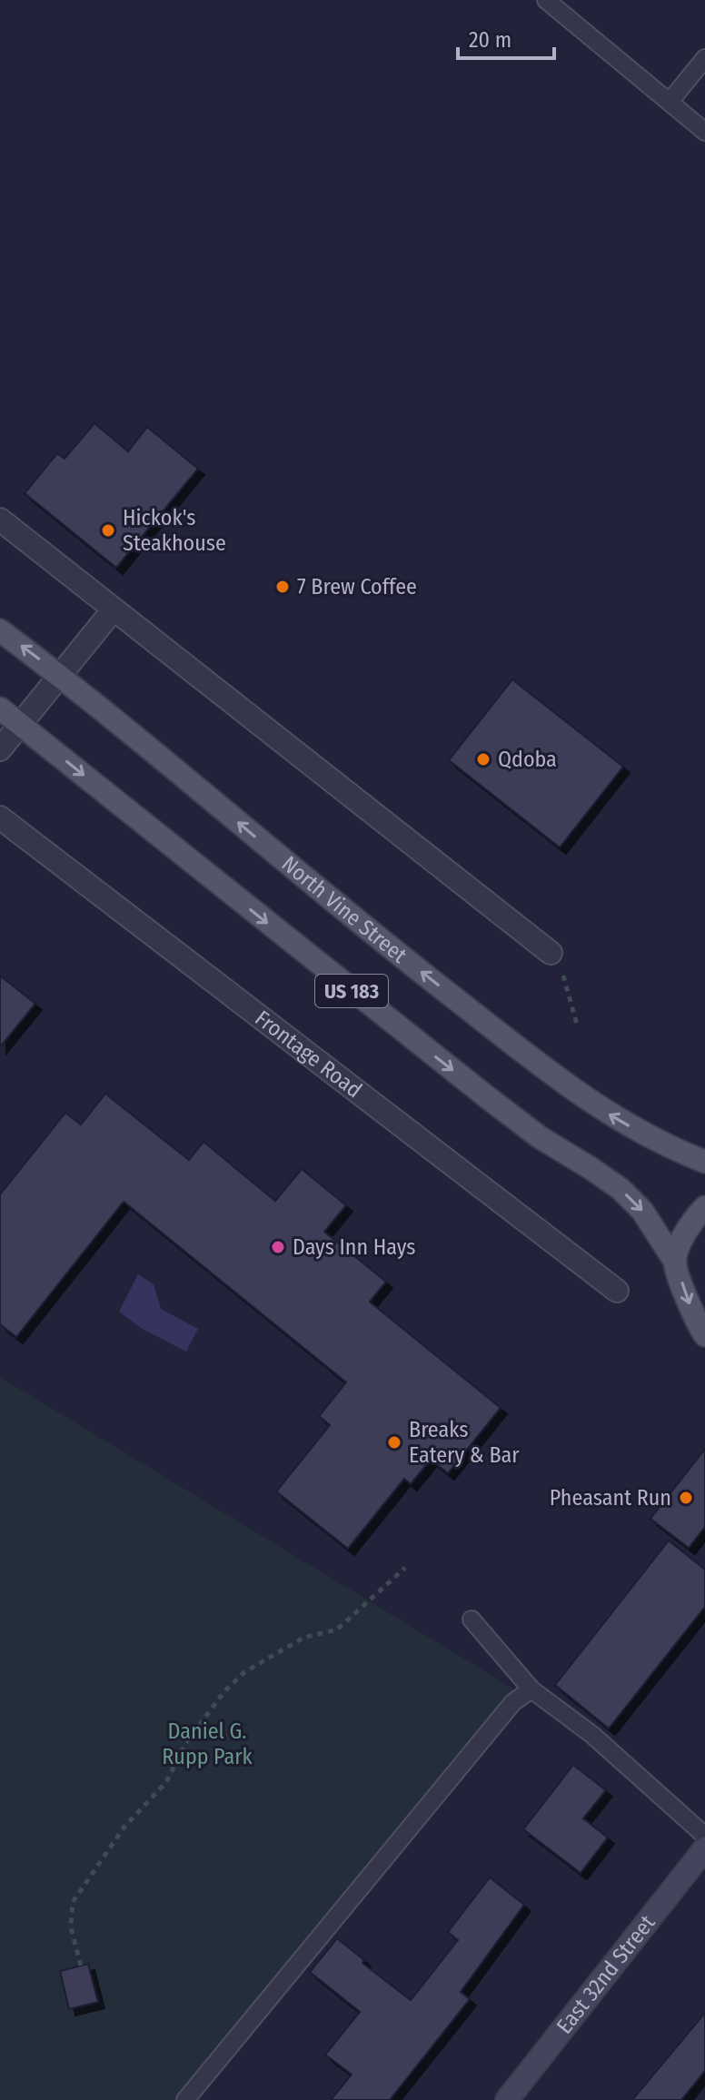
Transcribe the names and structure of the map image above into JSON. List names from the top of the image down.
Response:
{
  "streets": {
    "main road": ["North Vine Street", "US 183"],
    "street": ["Frontage Road", "East 32nd Street"]
  },
  "parks": ["Daniel G. Rupp Park"],
  "places": [
    "Hickok's Steakhouse",
    "7 Brew Coffee",
    "Qdoba",
    "Days Inn Hays",
    "Breaks Eatery & Bar",
    "Pheasant Run"
  ],
  "scale_bar": "20 m"
}
